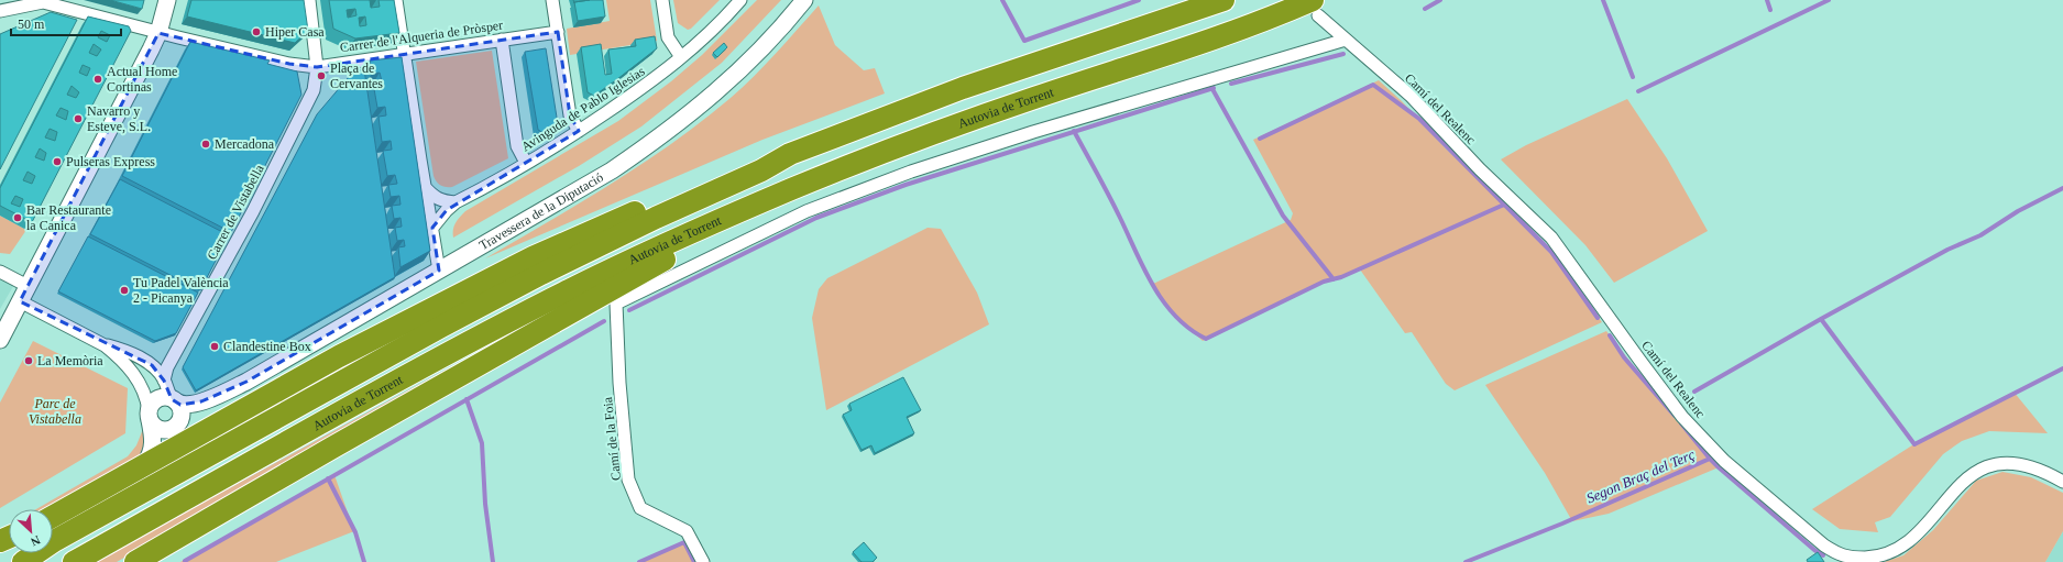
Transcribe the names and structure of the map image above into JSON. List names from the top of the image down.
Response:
{
  "streets": {
    "highway": ["Autovia de Torrent"],
    "street": [
      "Carrer de l'Alqueria de Pròsper",
      "Avinguda de Pablo Iglesias",
      "Camí del Realenc",
      "Travessera de la Diputació",
      "Carrer de Vistabella",
      "Camí de la Foia"
    ]
  },
  "crossings": [
    ["Carrer de l'Alqueria de Pròsper", "Carrer de Vistabella"],
    ["Autovia de Torrent", "Camí del Realenc"],
    ["Camí del Realenc", "Camí de la Foia"]
  ],
  "water": ["Segon Braç del Terç"],
  "parks": ["Parc de Vistabella"],
  "places": [
    "Hiper Casa",
    "Plaça de Cervantes",
    "Actual Home Cortinas",
    "Navarro y Esteve, S.L.",
    "Mercadona",
    "Pulseras Express",
    "Bar Restaurante la Canica",
    "Tu Padel València 2 - Picanya",
    "Clandestine Box",
    "La Memòria"
  ],
  "scale_bar": "50 m",
  "north": "bottom right"
}
